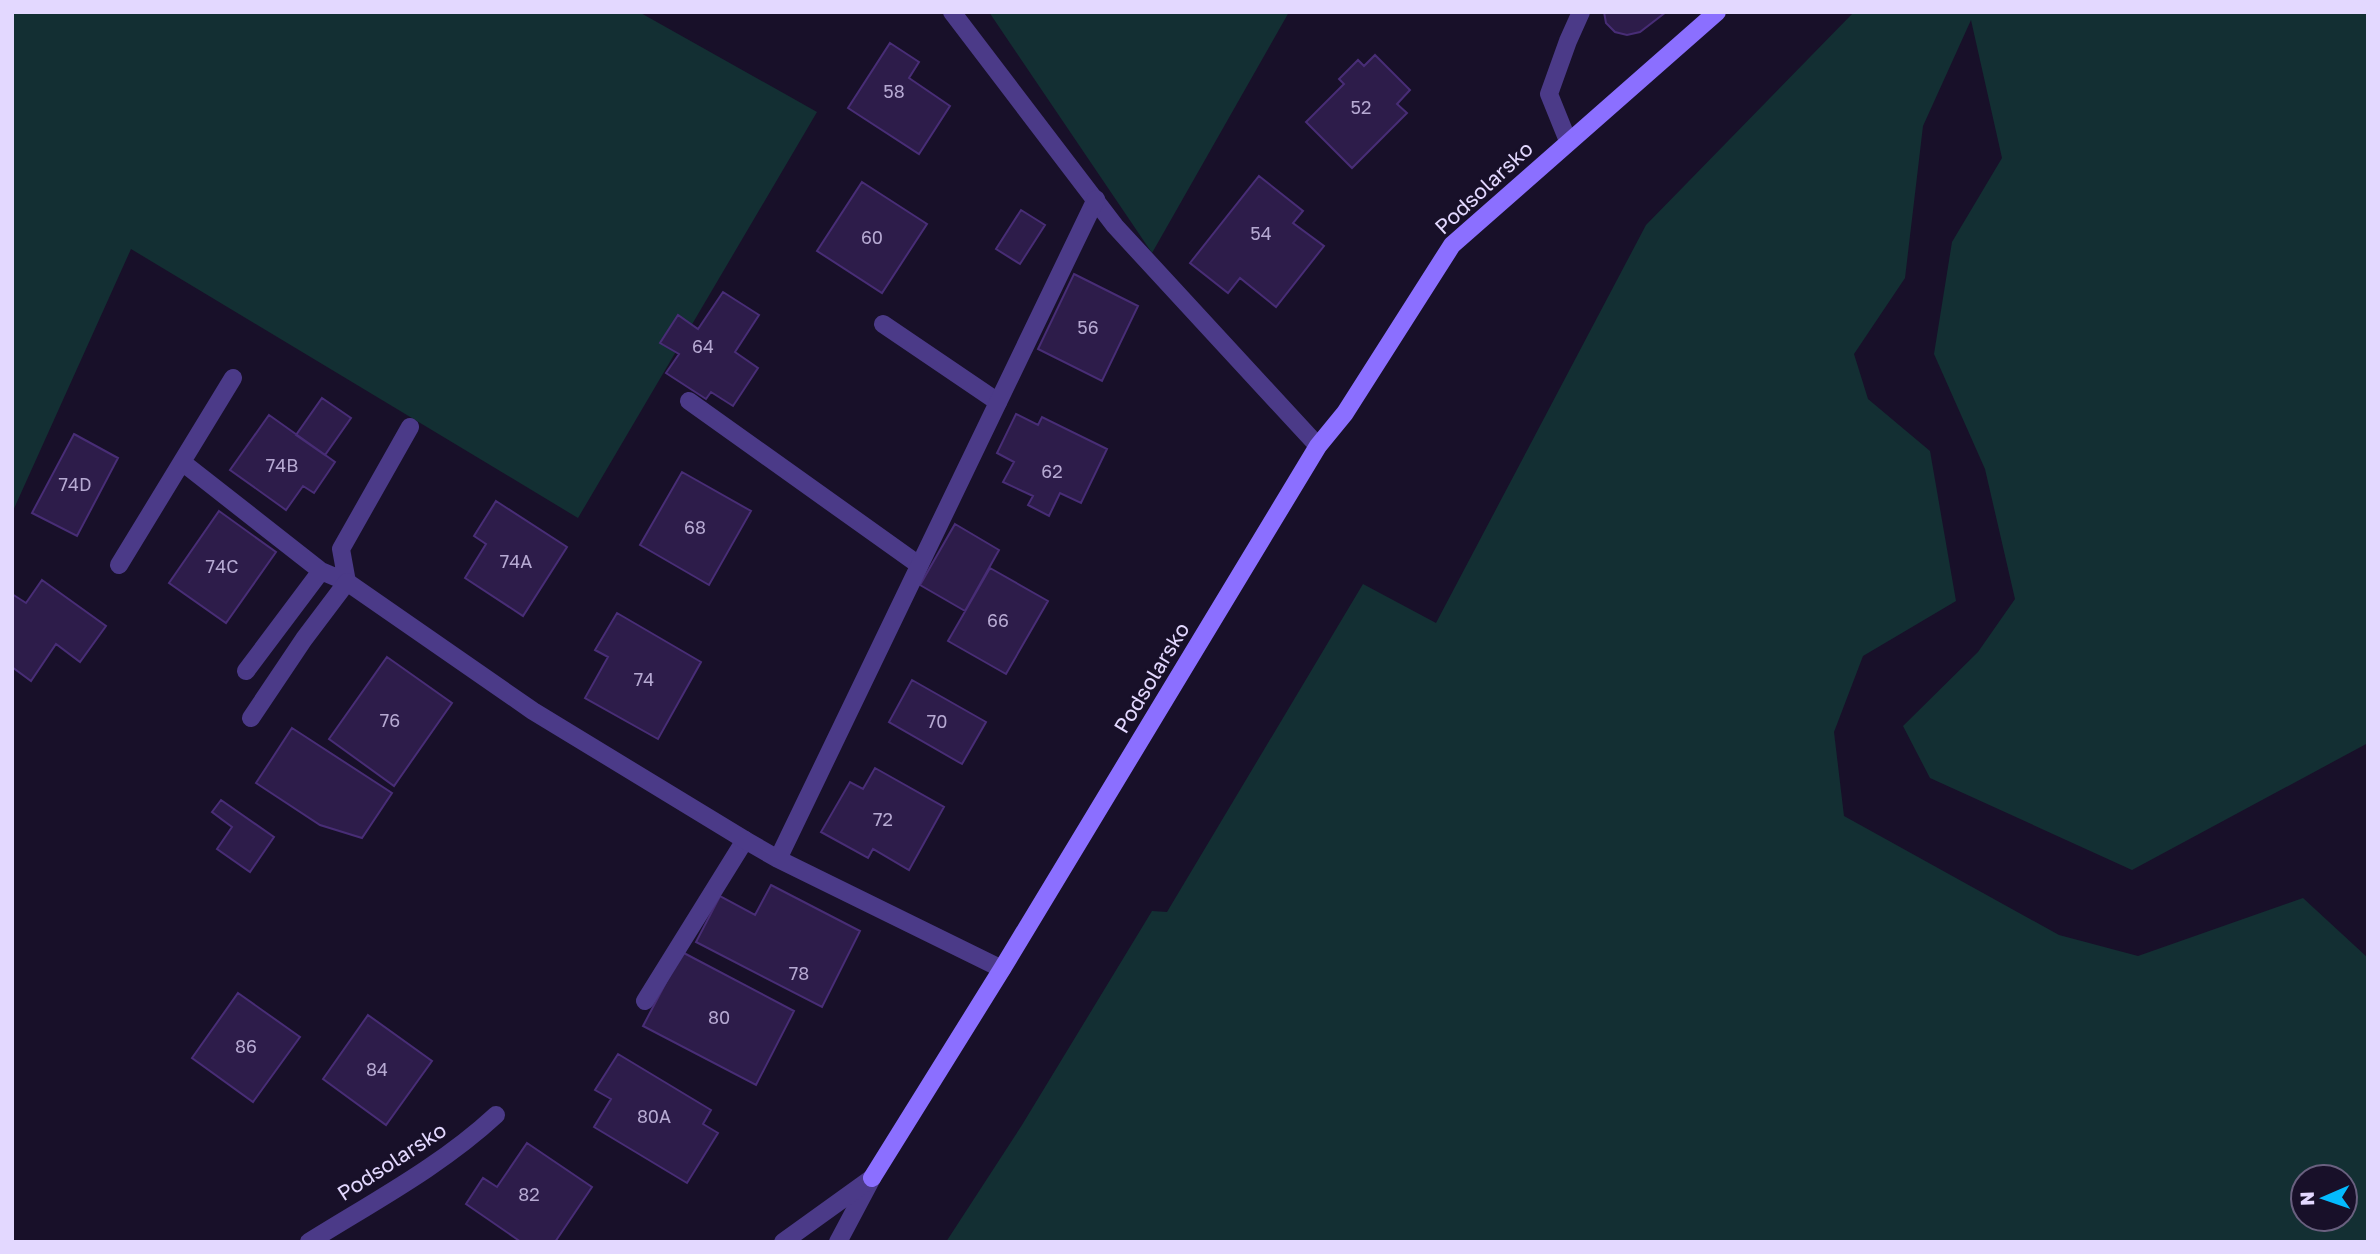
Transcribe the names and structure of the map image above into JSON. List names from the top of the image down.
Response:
{
  "streets": {
    "main road": ["Podsolarsko"]
  },
  "house_numbers": [
    "58",
    "52",
    "54",
    "60",
    "56",
    "64",
    "74B",
    "62",
    "74D",
    "68",
    "74A",
    "74C",
    "66",
    "74",
    "76",
    "70",
    "72",
    "78",
    "80",
    "86",
    "84",
    "80A",
    "82"
  ],
  "north": "left"
}
